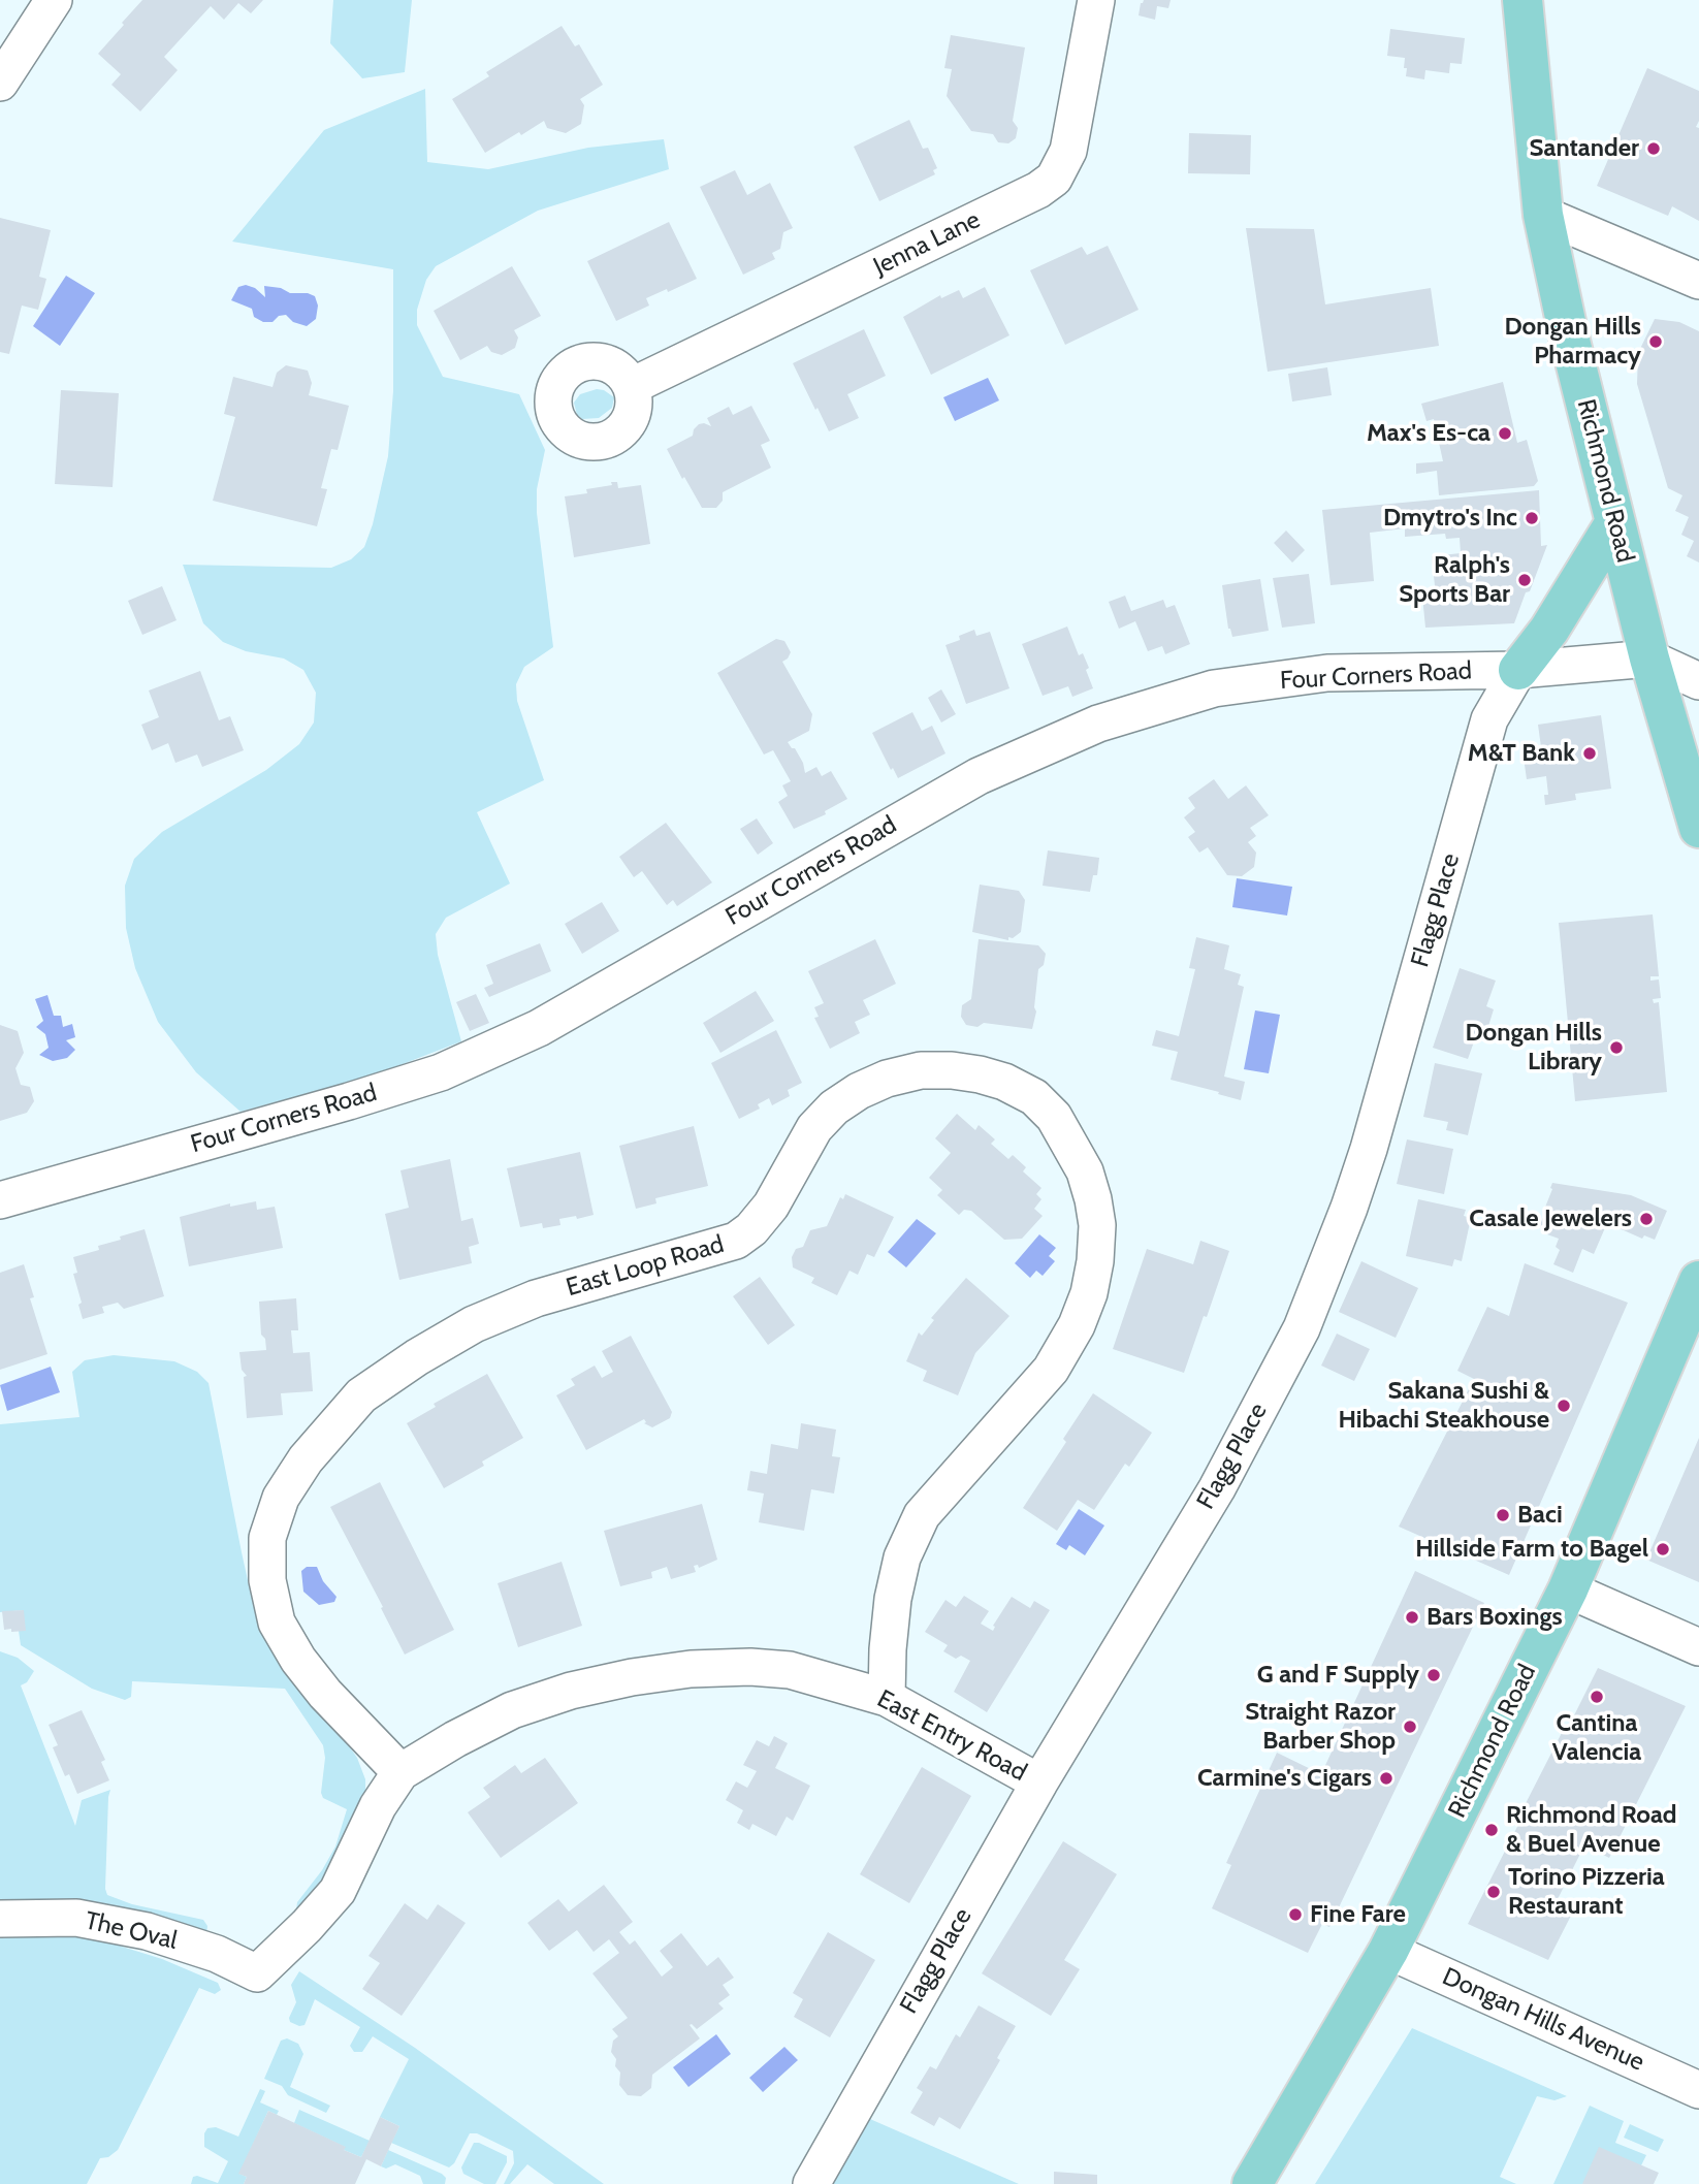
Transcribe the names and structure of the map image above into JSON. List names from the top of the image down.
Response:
{
  "streets": {
    "main road": ["Richmond Road"],
    "street": [
      "Jenna Lane",
      "Four Corners Road",
      "Flagg Place",
      "East Loop Road",
      "East Entry Road",
      "The Oval",
      "Dongan Hills Avenue"
    ]
  },
  "crossings": [
    ["Richmond Road", "Four Corners Road"],
    ["Richmond Road", "Dongan Hills Avenue"],
    ["Four Corners Road", "Flagg Place"],
    ["Flagg Place", "East Entry Road"],
    ["East Loop Road", "East Entry Road"],
    ["East Entry Road", "The Oval"]
  ],
  "places": [
    "Santander",
    "Dongan Hills Pharmacy",
    "Max's Es-ca",
    "Dmytro's Inc",
    "Ralph's Sports Bar",
    "M&T Bank",
    "Dongan Hills Library",
    "Casale Jewelers",
    "Sakana Sushi & Hibachi Steakhouse",
    "Baci",
    "Hillside Farm to Bagel",
    "Bars Boxings",
    "G and F Supply",
    "Cantina Valencia",
    "Straight Razor Barber Shop",
    "Carmine's Cigars",
    "Richmond Road & Buel Avenue",
    "Torino Pizzeria Restaurant",
    "Fine Fare"
  ]
}
